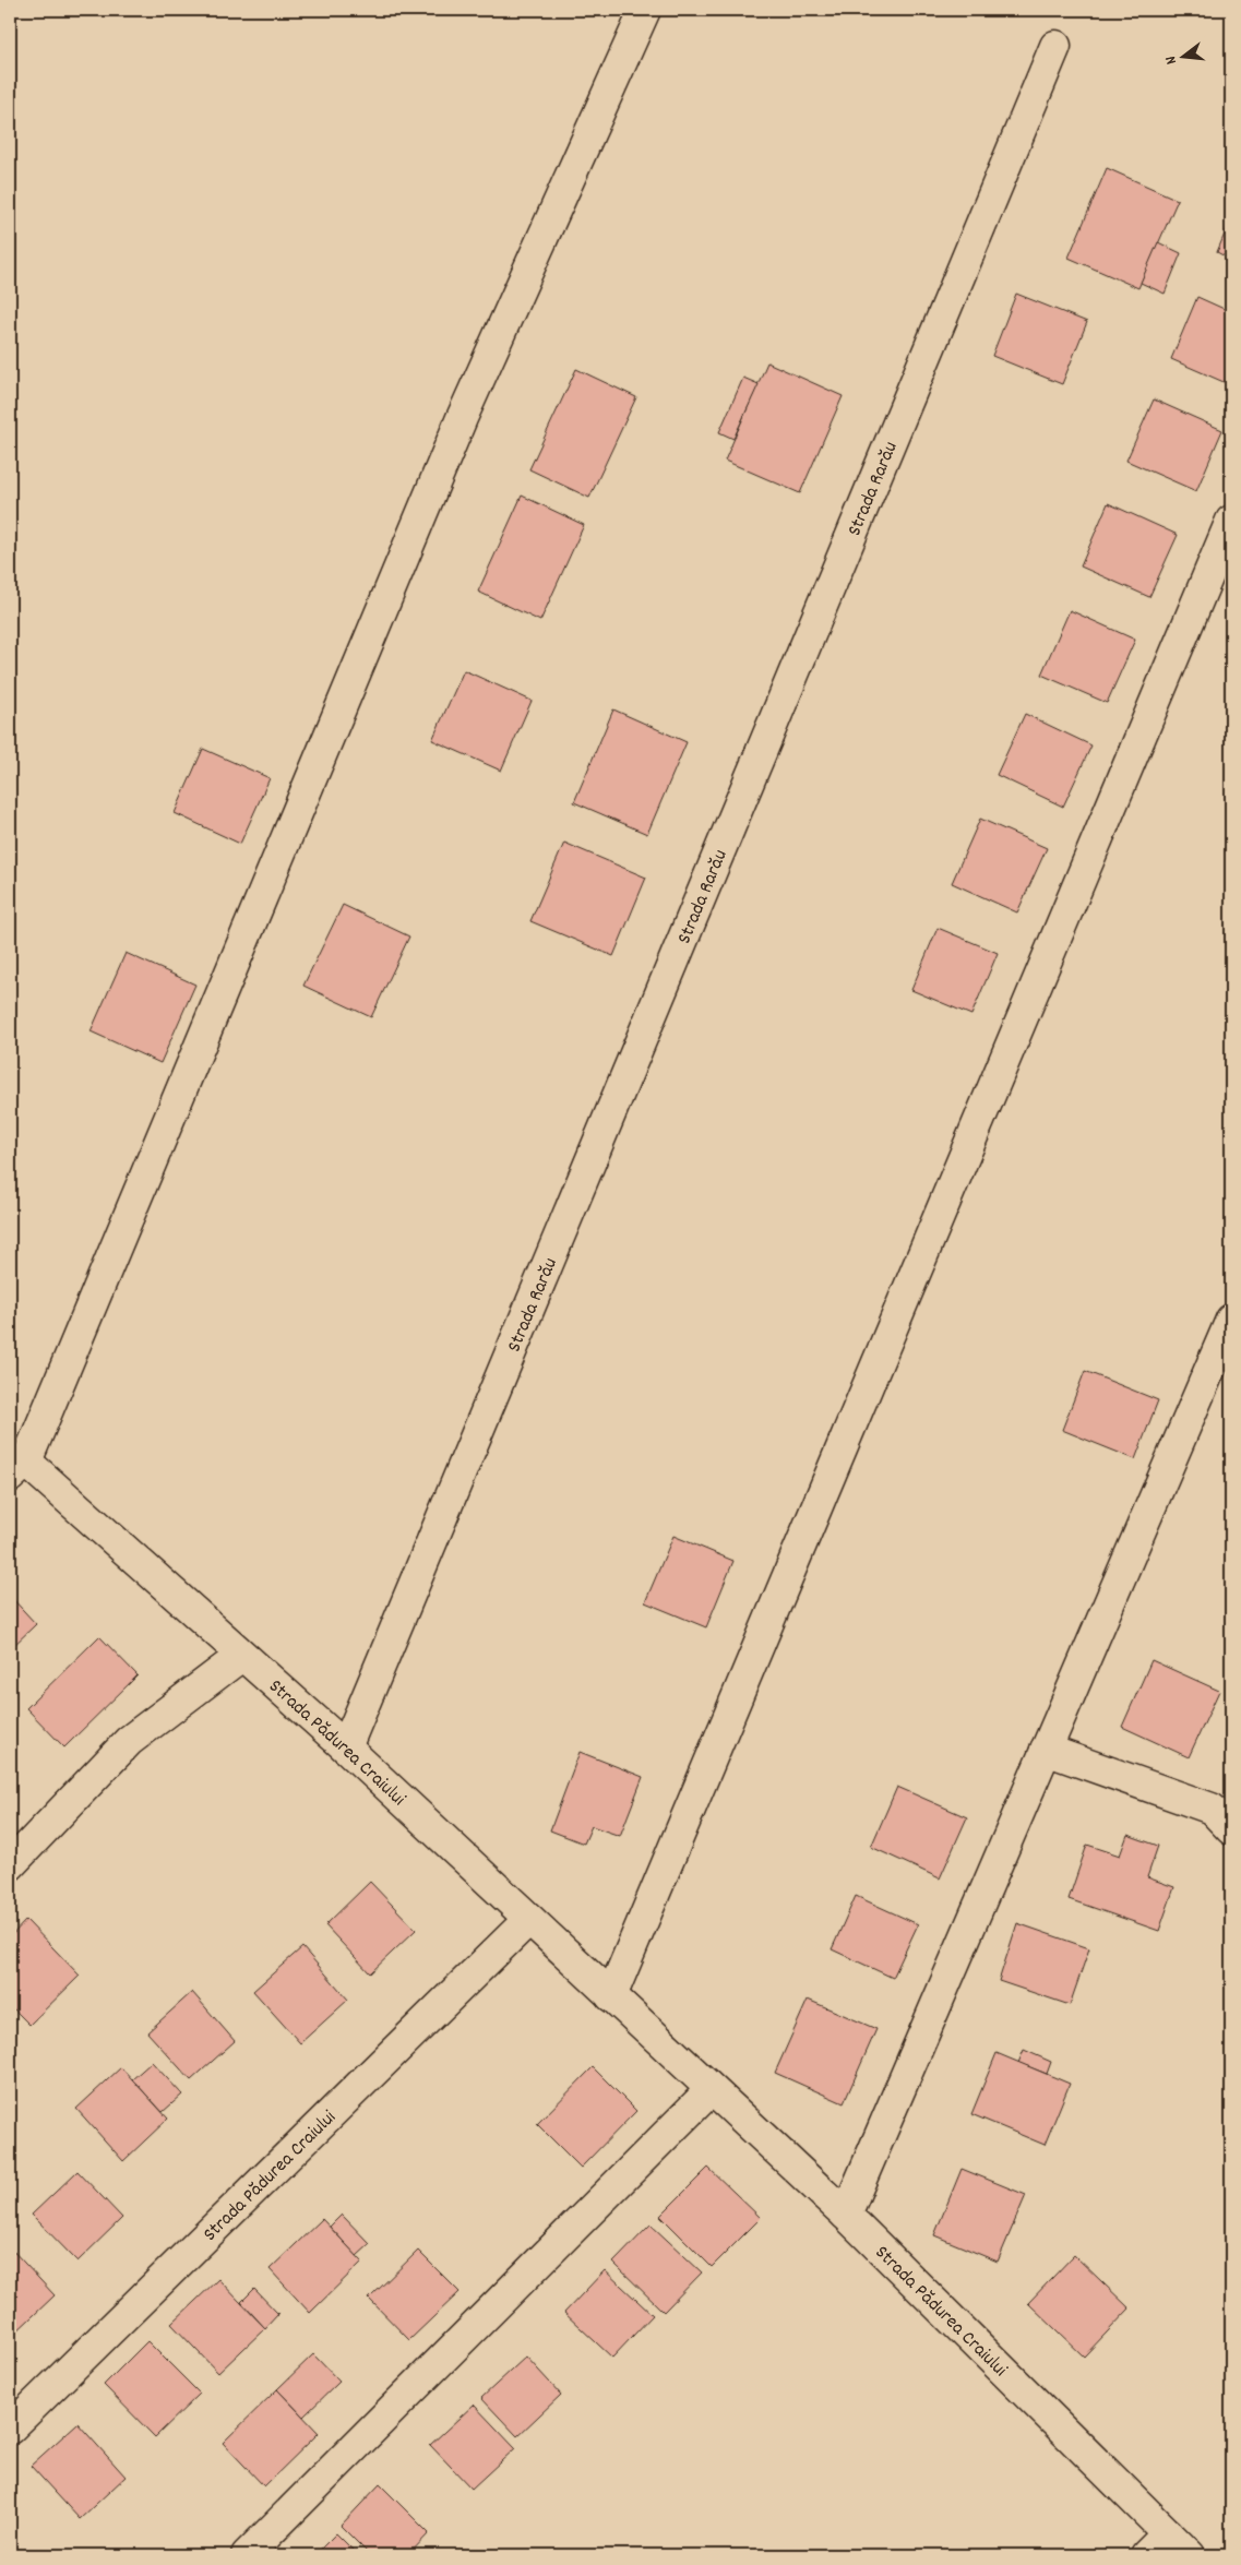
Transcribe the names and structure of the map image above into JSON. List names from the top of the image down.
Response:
{
  "streets": {
    "street": ["Strada Rarău", "Strada Pădurea Craiului"]
  },
  "crossings": [
    ["Strada Rarău", "Strada Pădurea Craiului"]
  ],
  "north": "left"
}
